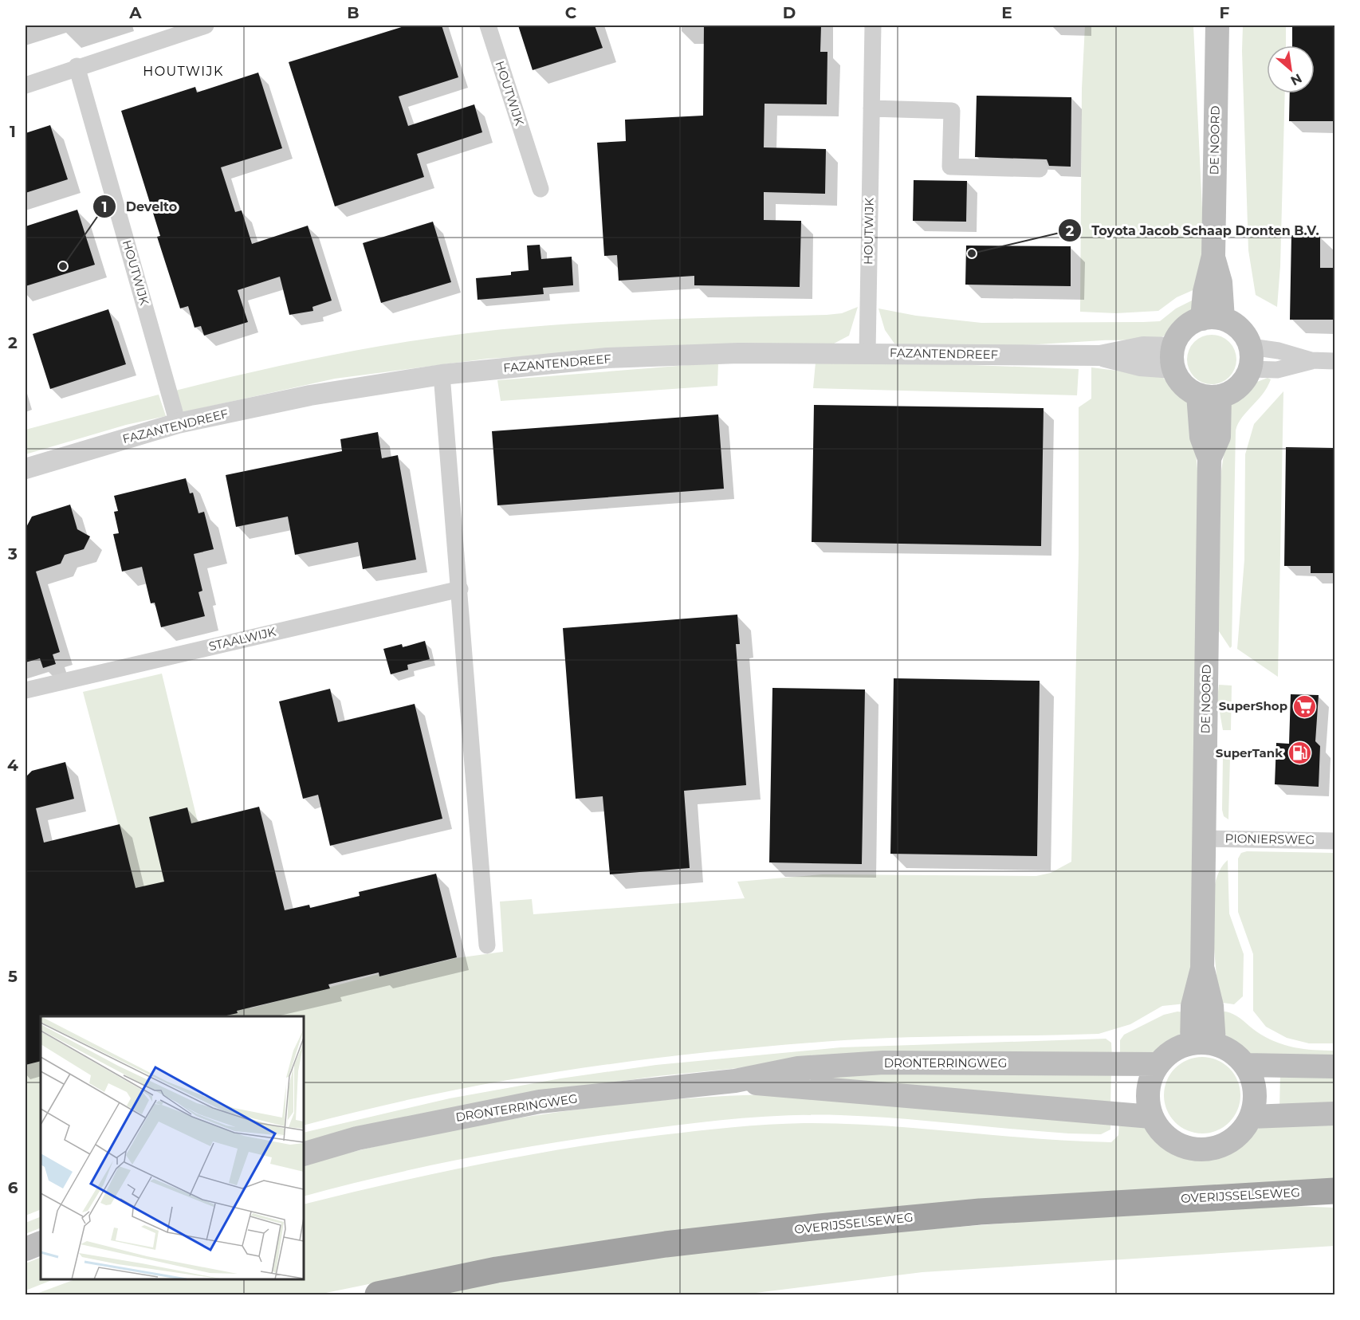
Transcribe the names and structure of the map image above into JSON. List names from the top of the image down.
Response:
{
  "streets": {
    "highway": ["OVERIJSSELSEWEG"],
    "main road": ["DE NOORD", "DRONTERRINGWEG"],
    "street": [
      "HOUTWIJK",
      "FAZANTENDREEF",
      "STAALWIJK",
      "PIONIERSWEG"
    ]
  },
  "crossings": [
    ["HOUTWIJK", "FAZANTENDREEF"],
    ["DE NOORD", "FAZANTENDREEF"],
    ["DE NOORD", "PIONIERSWEG"],
    ["DE NOORD", "DRONTERRINGWEG"]
  ],
  "districts": ["HOUTWIJK"],
  "places": {
    "other": ["Toyota Jacob Schaap Dronten B.V.", "Develto"],
    "supermarket": ["SuperShop"],
    "fuel station": ["SuperTank"]
  },
  "north": "bottom right",
  "grid": {
    "columns": [
      "A",
      "B",
      "C",
      "D",
      "E",
      "F"
    ],
    "rows": [
      "1",
      "2",
      "3",
      "4",
      "5",
      "6"
    ]
  }
}
